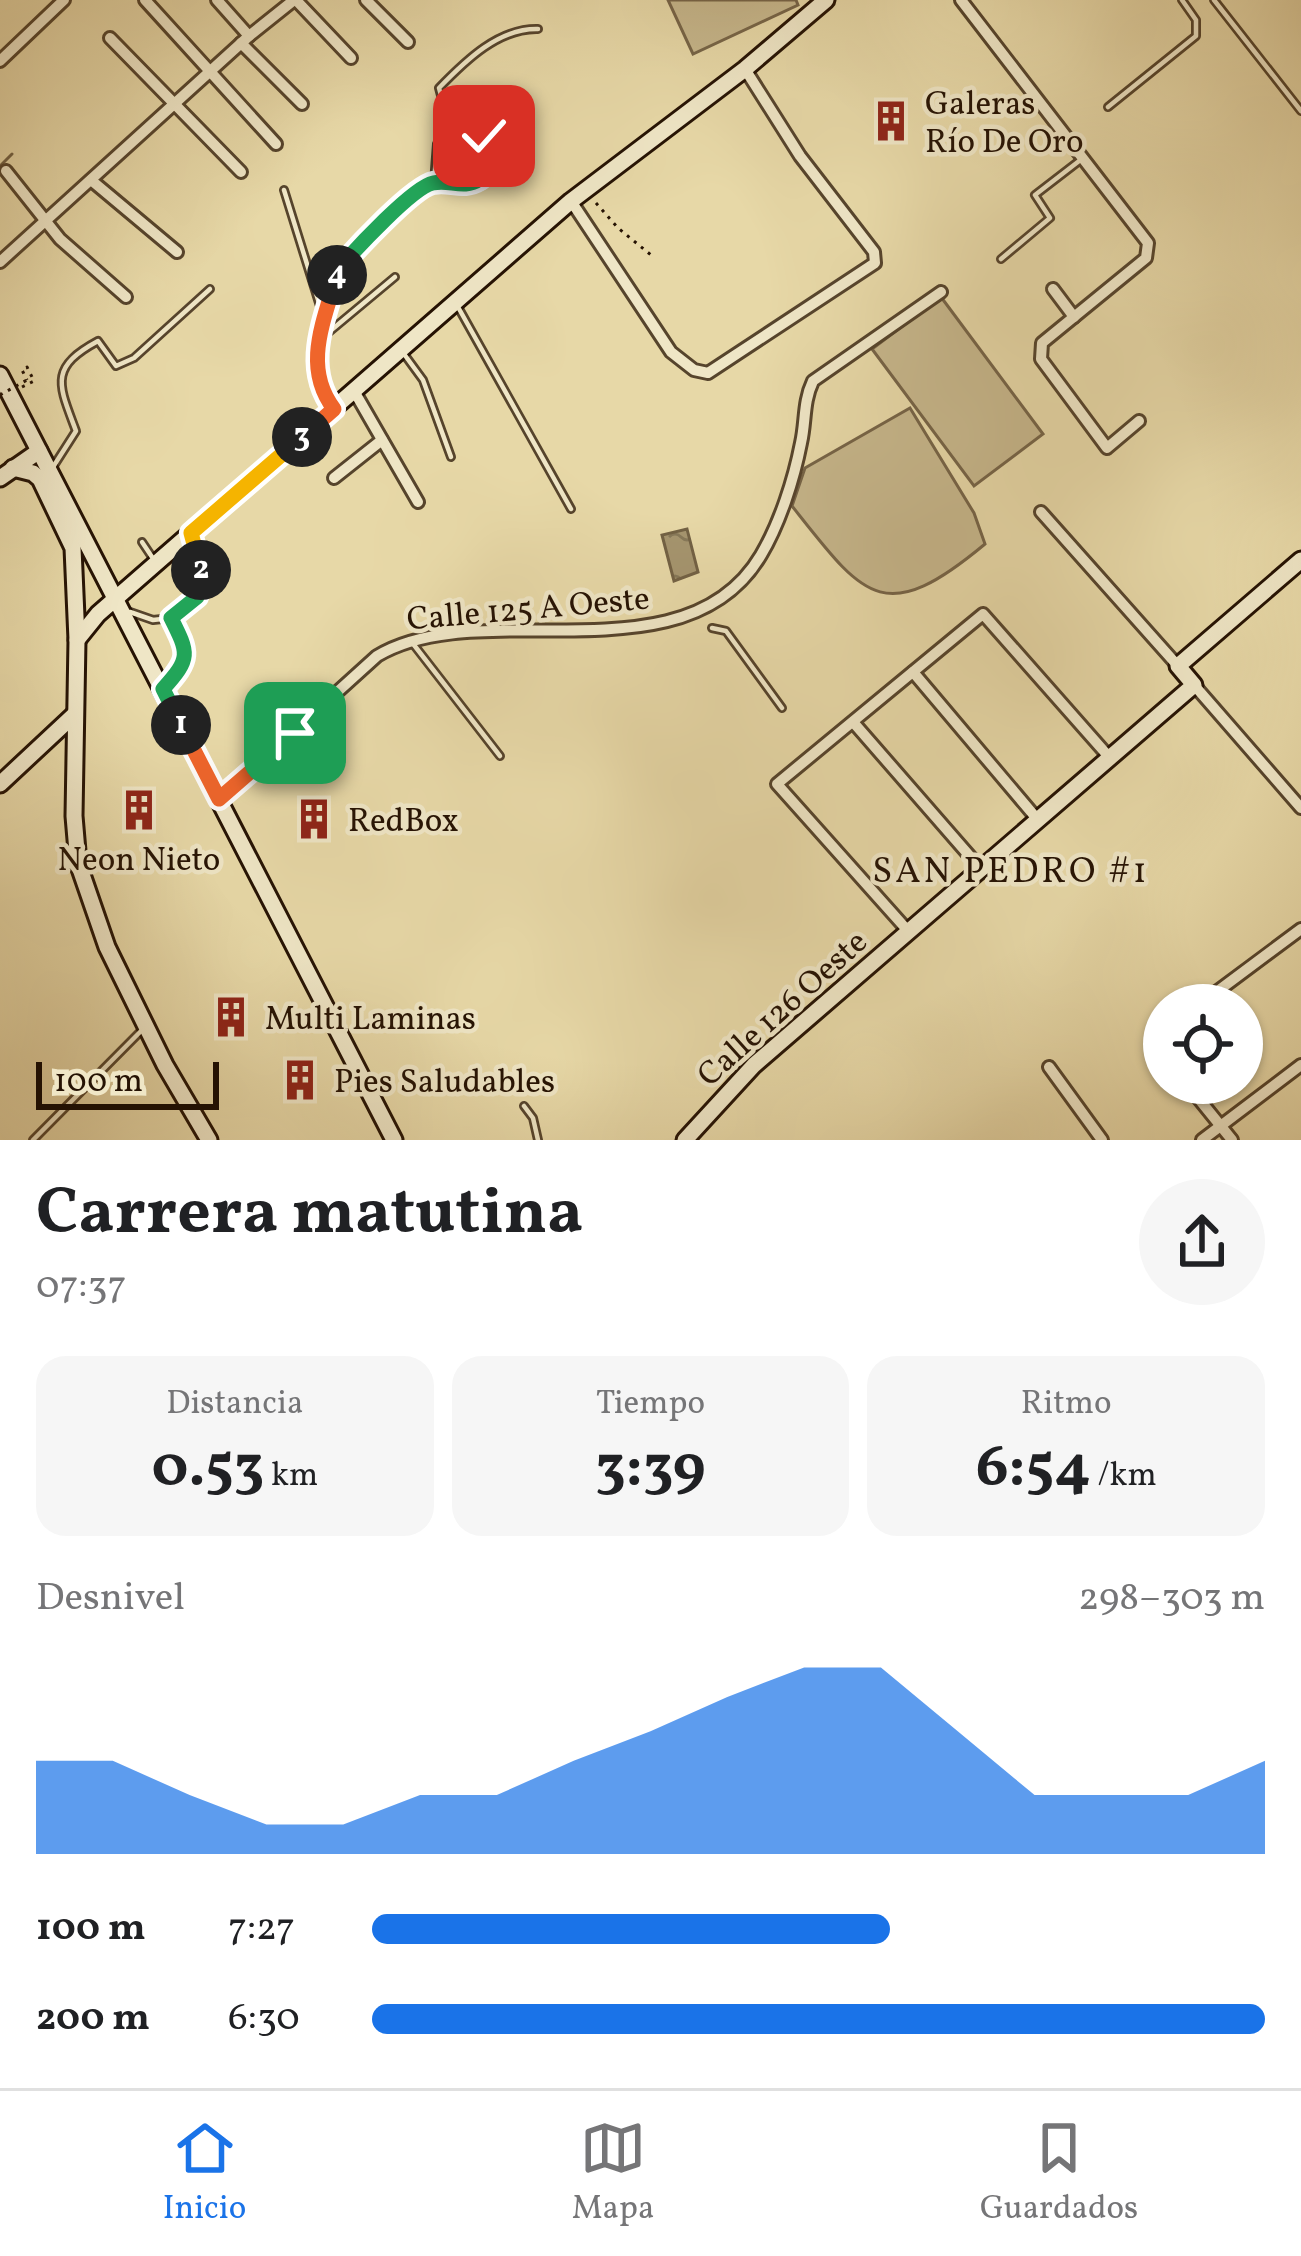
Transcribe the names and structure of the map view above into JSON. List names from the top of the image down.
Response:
{
  "streets": {
    "street": ["Calle 125 A Oeste", "Calle 126 Oeste"]
  },
  "districts": ["SAN PEDRO #1"],
  "places": {
    "building": [
      "Galeras Río De Oro",
      "Neon Nieto",
      "RedBox",
      "Multi Laminas",
      "Pies Saludables"
    ]
  },
  "scale_bar": "100 m",
  "page": {
    "pins": [
      "4",
      "3",
      "2",
      "1"
    ],
    "scale": "100 m",
    "heading": ["Carrera matutina", "07:37"],
    "stats": [
      ["Distancia", "0.53 km"],
      ["Tiempo", "3:39"],
      ["Ritmo", "6:54 /km"]
    ],
    "chart": ["Desnivel", "298–303 m"],
    "list": [
      {
        "name": "100 m",
        "note": "7:27"
      },
      {
        "name": "200 m",
        "note": "6:30"
      }
    ],
    "tabs": ["Inicio", "Mapa", "Guardados"]
  }
}
